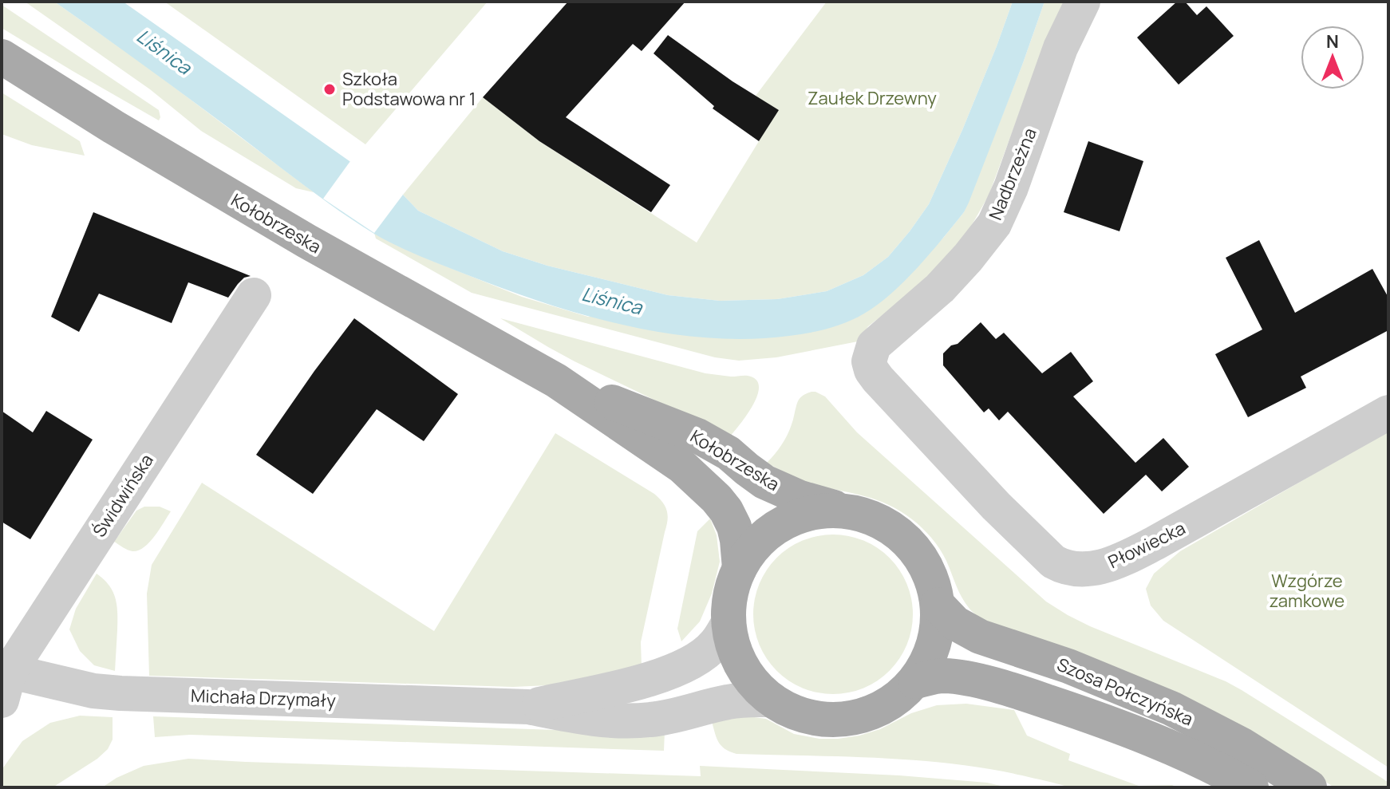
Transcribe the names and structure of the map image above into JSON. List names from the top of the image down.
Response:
{
  "streets": {
    "main road": ["Kołobrzeska", "Szosa Połczyńska"],
    "street": [
      "Nadbrzeżna",
      "Świdwińska",
      "Płowiecka",
      "Michała Drzymały"
    ]
  },
  "crossings": [
    ["Nadbrzeżna", "Płowiecka"],
    ["Kołobrzeska", "Szosa Połczyńska"],
    ["Kołobrzeska", "Michała Drzymały"],
    ["Świdwińska", "Michała Drzymały"],
    ["Szosa Połczyńska", "Michała Drzymały"]
  ],
  "water": ["Liśnica"],
  "parks": ["Zaułek Drzewny", "Wzgórze zamkowe"],
  "places": ["Szkoła Podstawowa nr 1"],
  "north": "top"
}
